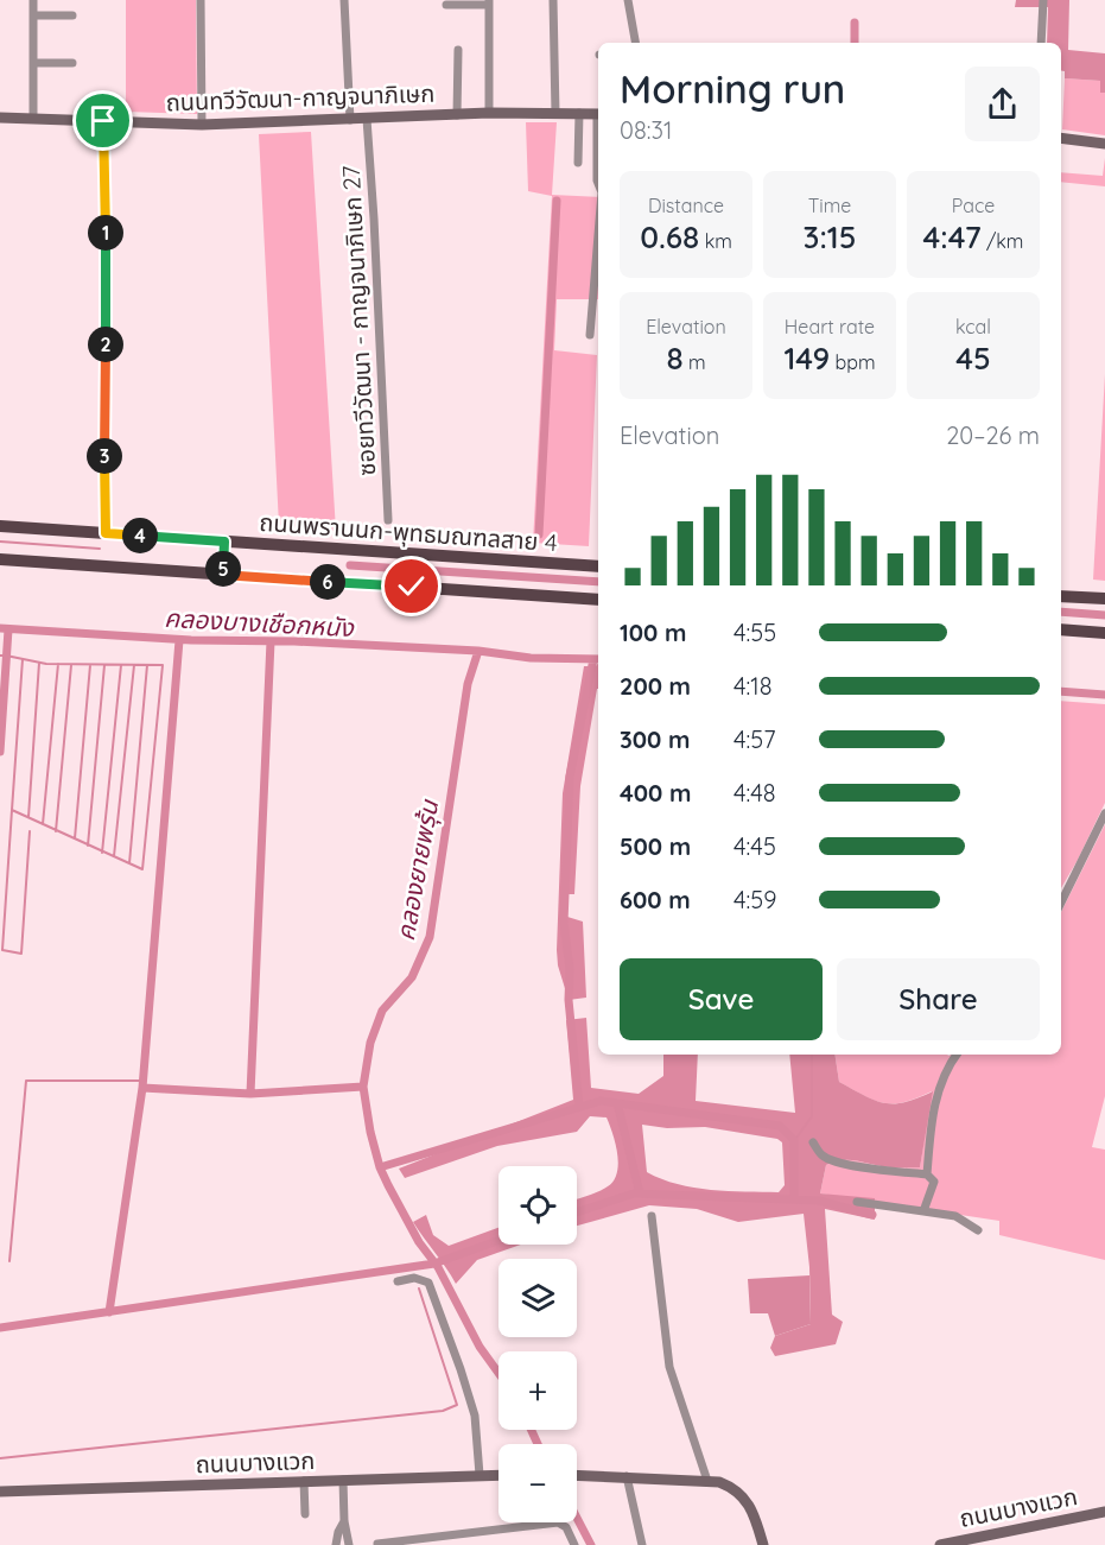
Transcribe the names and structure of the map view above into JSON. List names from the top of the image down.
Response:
{
  "streets": {
    "main road": ["ถนนทวีวัฒนา-กาญจนาภิเษก", "ถนนพรานนก-พุทธมณฑลสาย 4", "ถนนบางแวก"],
    "street": ["ซอยทวีวัฒนา - กาญจนาภิเษก 27"]
  },
  "crossings": [
    ["ถนนทวีวัฒนา-กาญจนาภิเษก", "ซอยทวีวัฒนา - กาญจนาภิเษก 27"]
  ],
  "water": ["คลองบางเชือกหนัง", "คลองยายพรุ้น"],
  "page": {
    "heading": ["Morning run", "08:31"],
    "stats": [
      ["Distance", "0.68 km"],
      ["Time", "3:15"],
      ["Pace", "4:47 /km"],
      ["Elevation", "8 m"],
      ["Heart rate", "149 bpm"],
      ["kcal", "45"]
    ],
    "pins": [
      "1",
      "2",
      "3",
      "4",
      "5",
      "6"
    ],
    "chart": ["Elevation", "20–26 m"],
    "list": [
      {
        "name": "100 m",
        "note": "4:55"
      },
      {
        "name": "200 m",
        "note": "4:18"
      },
      {
        "name": "300 m",
        "note": "4:57"
      },
      {
        "name": "400 m",
        "note": "4:48"
      },
      {
        "name": "500 m",
        "note": "4:45"
      },
      {
        "name": "600 m",
        "note": "4:59"
      }
    ],
    "buttons": ["Save", "Share"],
    "map_buttons": ["+", "−"]
  }
}
